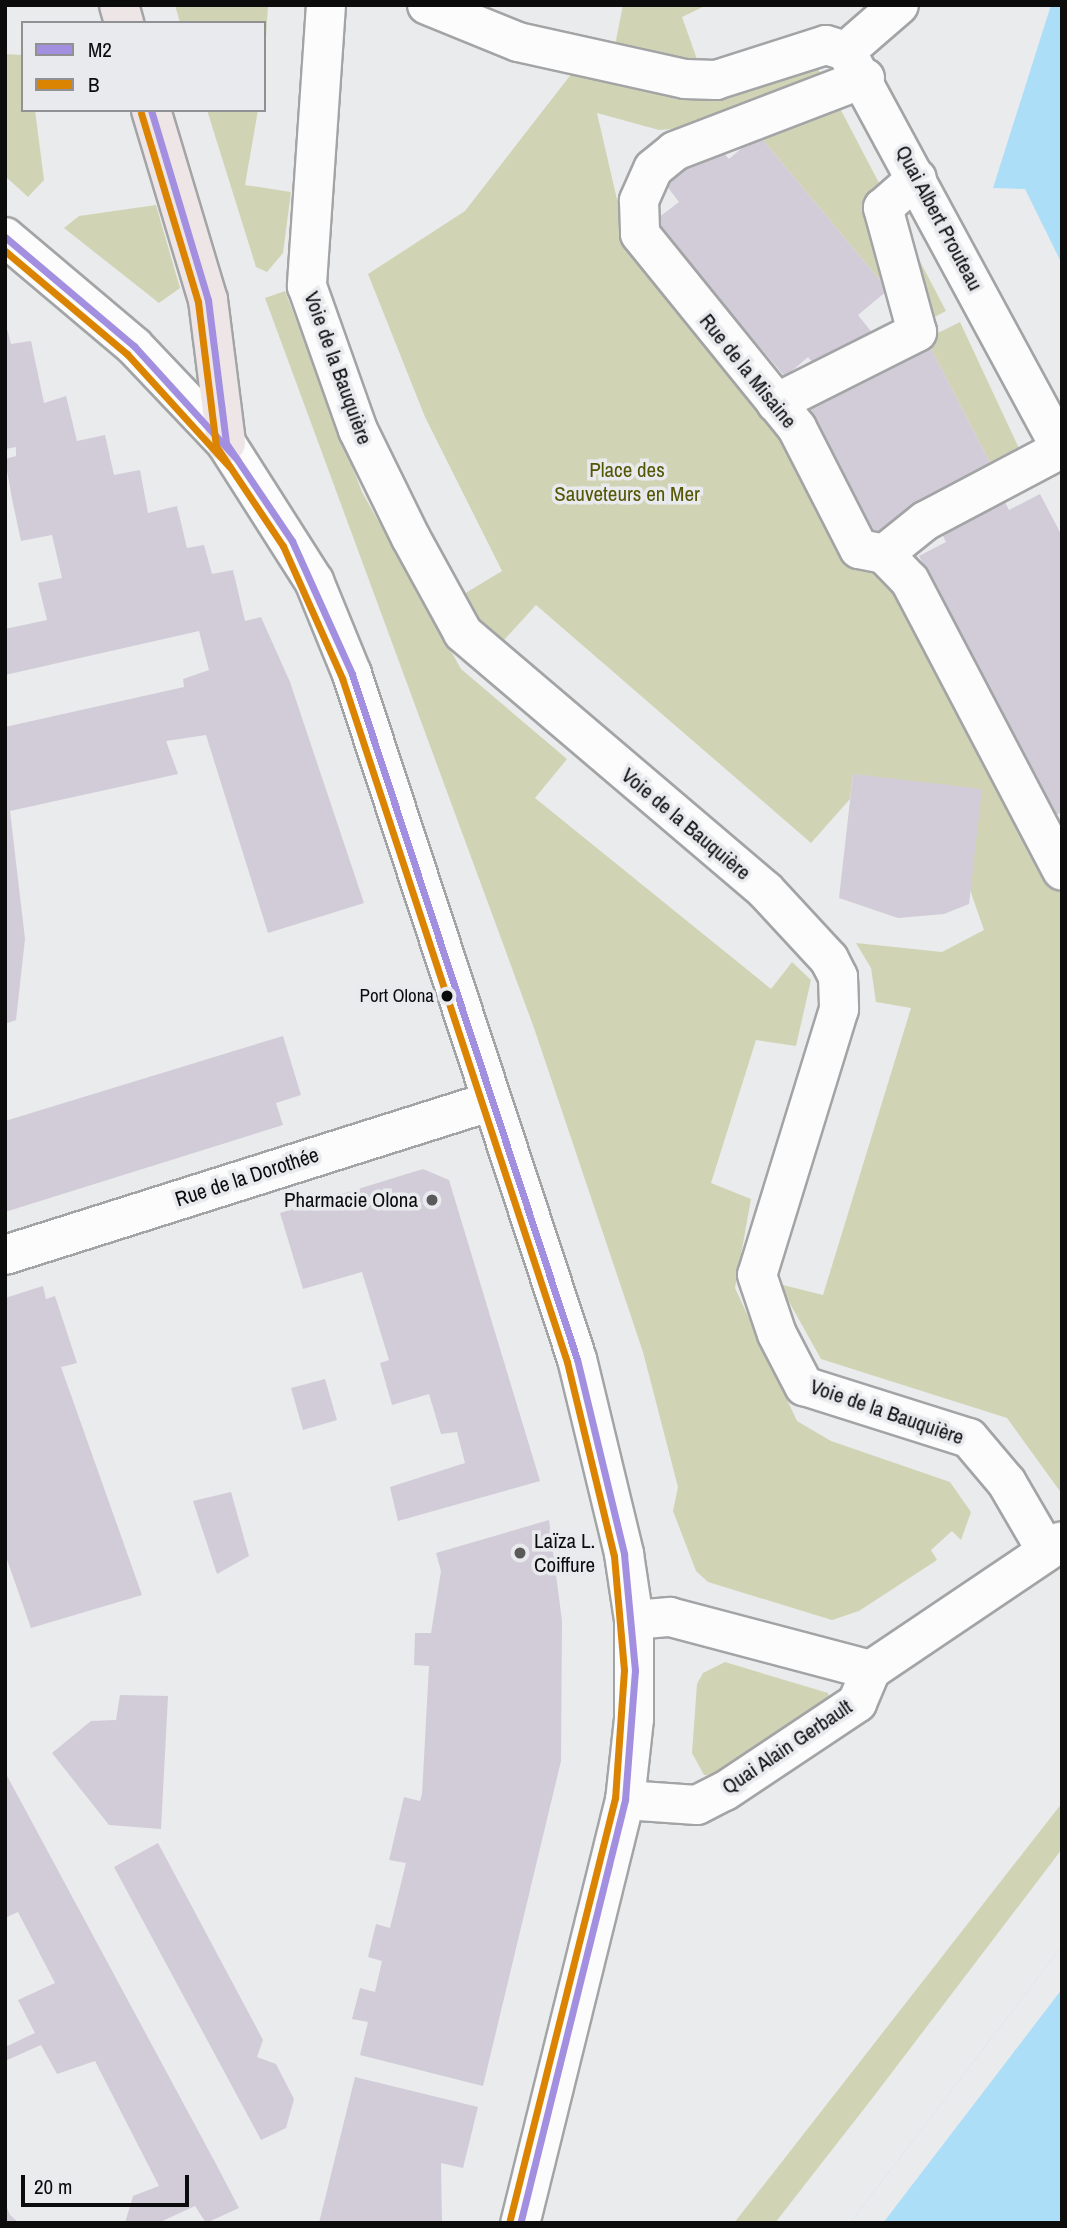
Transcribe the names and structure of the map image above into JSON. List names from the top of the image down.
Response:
{
  "streets": {
    "street": [
      "Quai Albert Prouteau",
      "Voie de la Bauquière",
      "Rue de la Misaine",
      "Rue de la Dorothée",
      "Quai Alain Gerbault"
    ]
  },
  "crossings": [
    ["Quai Albert Prouteau", "Rue de la Misaine"]
  ],
  "parks": ["Place des Sauveteurs en Mer"],
  "places": ["Port Olona", "Pharmacie Olona", "Laïza L. Coiffure"],
  "lines": ["transit line M2", "transit line B"],
  "legend": ["M2", "B"],
  "scale_bar": "20 m"
}
